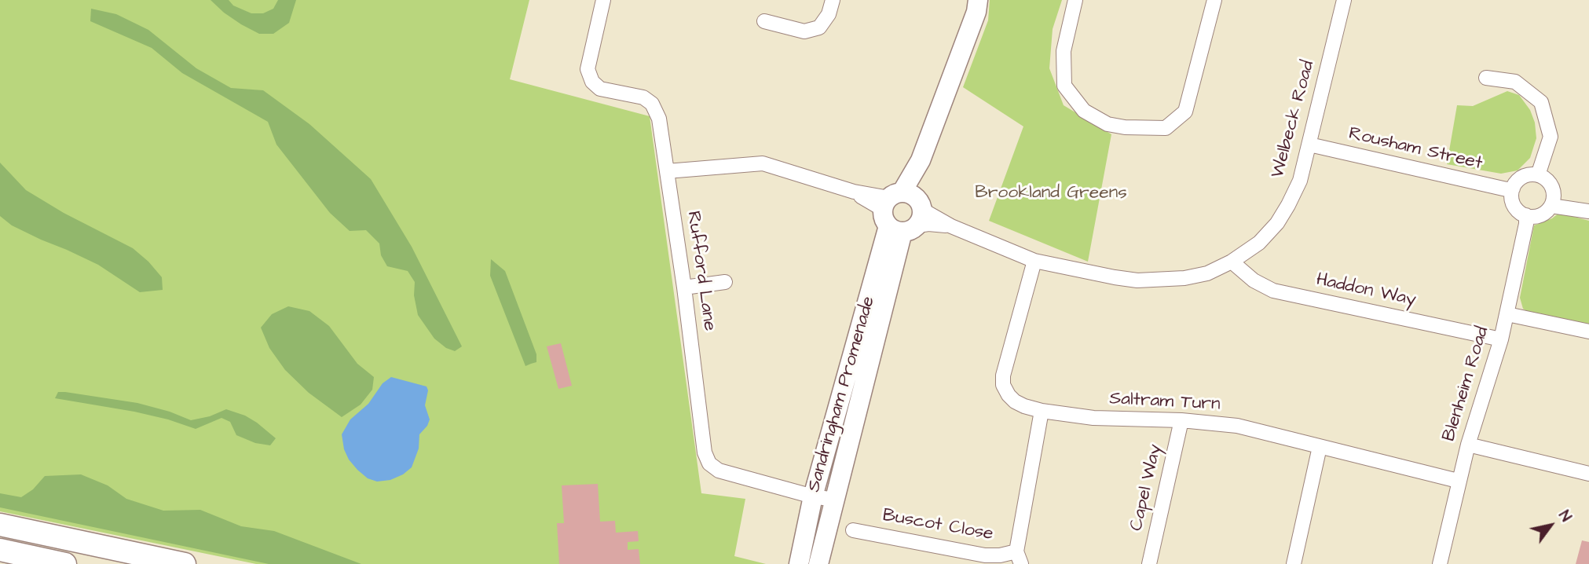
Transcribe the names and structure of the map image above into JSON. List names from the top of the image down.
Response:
{
  "streets": {
    "street": [
      "Welbeck Road",
      "Rousham Street",
      "Rufford Lane",
      "Haddon Way",
      "Blenheim Road",
      "Sandringham Promenade",
      "Saltram Turn",
      "Capel Way",
      "Buscot Close"
    ]
  },
  "crossings": [
    ["Welbeck Road", "Rousham Street"],
    ["Welbeck Road", "Rufford Lane"],
    ["Welbeck Road", "Haddon Way"],
    ["Welbeck Road", "Sandringham Promenade"],
    ["Welbeck Road", "Saltram Turn"],
    ["Rousham Street", "Blenheim Road"],
    ["Rufford Lane", "Sandringham Promenade"],
    ["Haddon Way", "Blenheim Road"],
    ["Blenheim Road", "Saltram Turn"],
    ["Saltram Turn", "Capel Way"]
  ],
  "parks": ["Brookland Greens"],
  "north": "top right"
}
